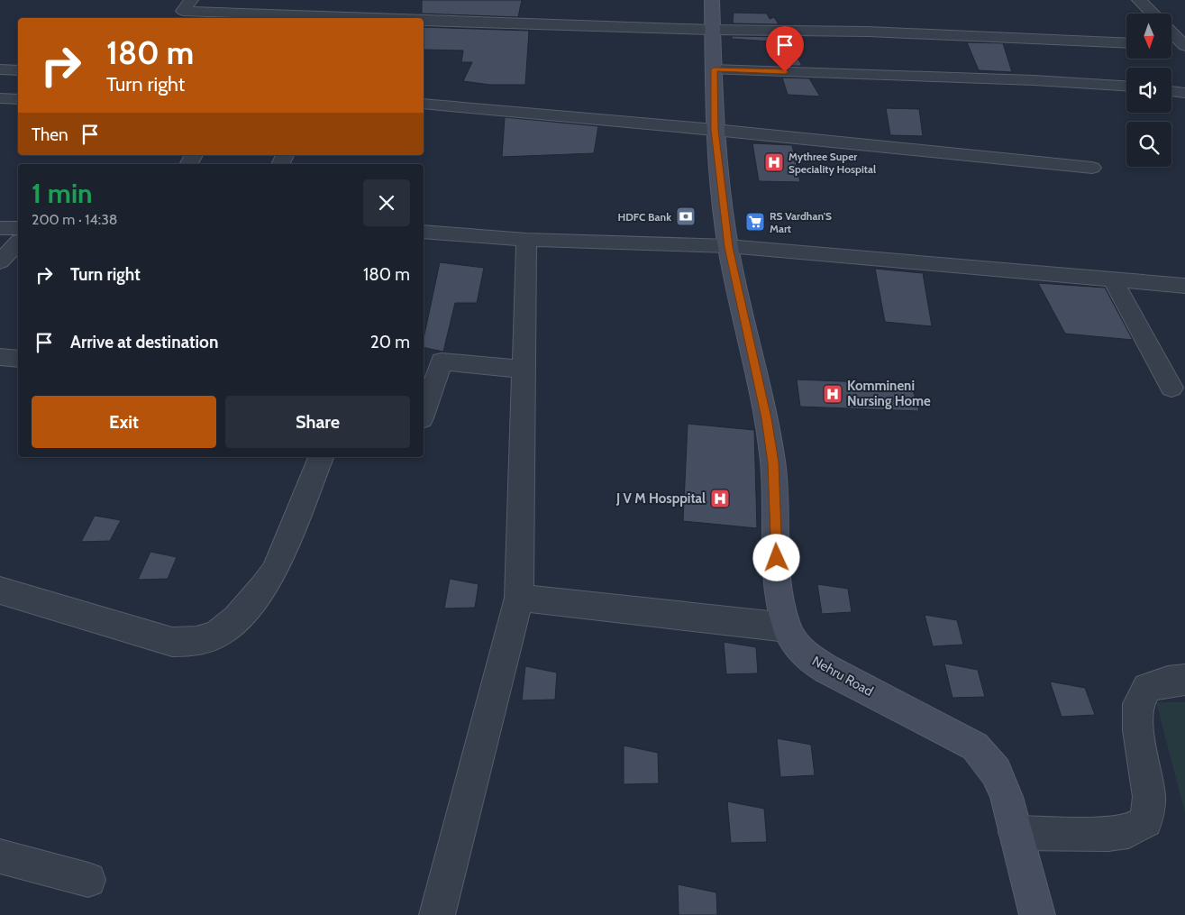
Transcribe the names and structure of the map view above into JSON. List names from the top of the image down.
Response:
{
  "streets": {
    "main road": ["Nehru Road"]
  },
  "places": {
    "hospital": ["Mythree Super Speciality Hospital", "Kommineni Nursing Home", "J V M Hosppital"],
    "bank": ["HDFC Bank"],
    "supermarket": ["RS Vardhan'S Mart"]
  },
  "north": "bottom",
  "page": {
    "turn": ["180 m", "Turn right"],
    "then": "Then",
    "heading": ["1 min", "200 m · 14:38"],
    "list": [
      {
        "name": "Turn right",
        "value": "180 m"
      },
      {
        "name": "Arrive at destination",
        "value": "20 m"
      }
    ],
    "buttons": ["Exit", "Share"]
  }
}
